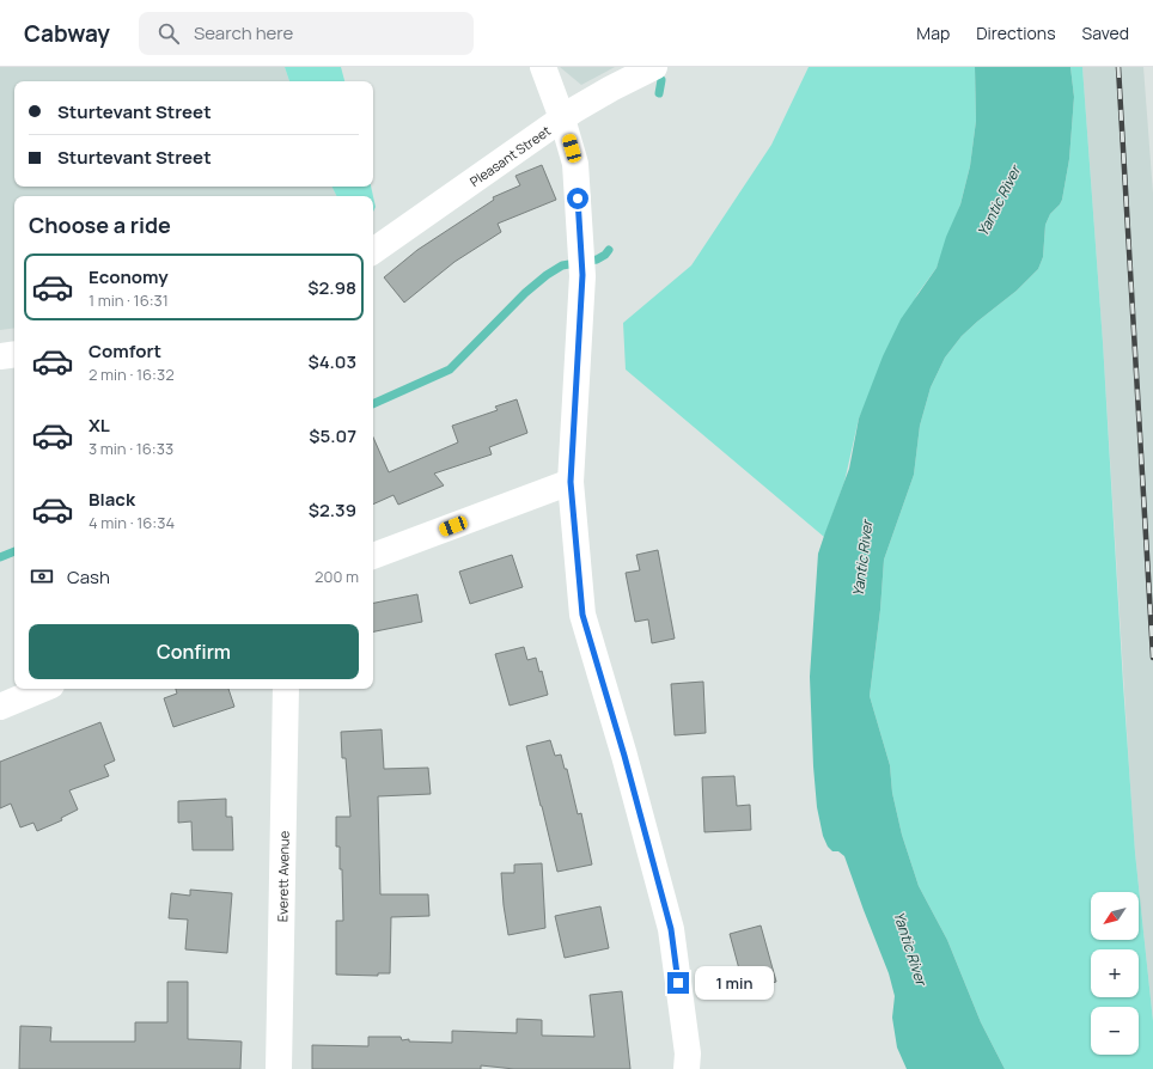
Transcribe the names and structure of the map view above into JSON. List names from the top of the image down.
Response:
{
  "streets": {
    "street": ["Pleasant Street", "Everett Avenue"]
  },
  "water": ["Yantic River"],
  "north": "bottom left",
  "page": {
    "header": "Cabway",
    "search": "Search here",
    "nav": ["Map", "Directions", "Saved"],
    "banner": ["Sturtevant Street", "Sturtevant Street"],
    "heading": "Choose a ride",
    "list": [
      {
        "name": "Economy",
        "note": "1 min · 16:31",
        "value": "$2.98"
      },
      {
        "name": "Comfort",
        "note": "2 min · 16:32",
        "value": "$4.03"
      },
      {
        "name": "XL",
        "note": "3 min · 16:33",
        "value": "$5.07"
      },
      {
        "name": "Black",
        "note": "4 min · 16:34",
        "value": "$2.39"
      }
    ],
    "pay": ["Cash", "200 m"],
    "buttons": "Confirm",
    "map_buttons": ["+", "−"],
    "bubble": "1 min"
  }
}
